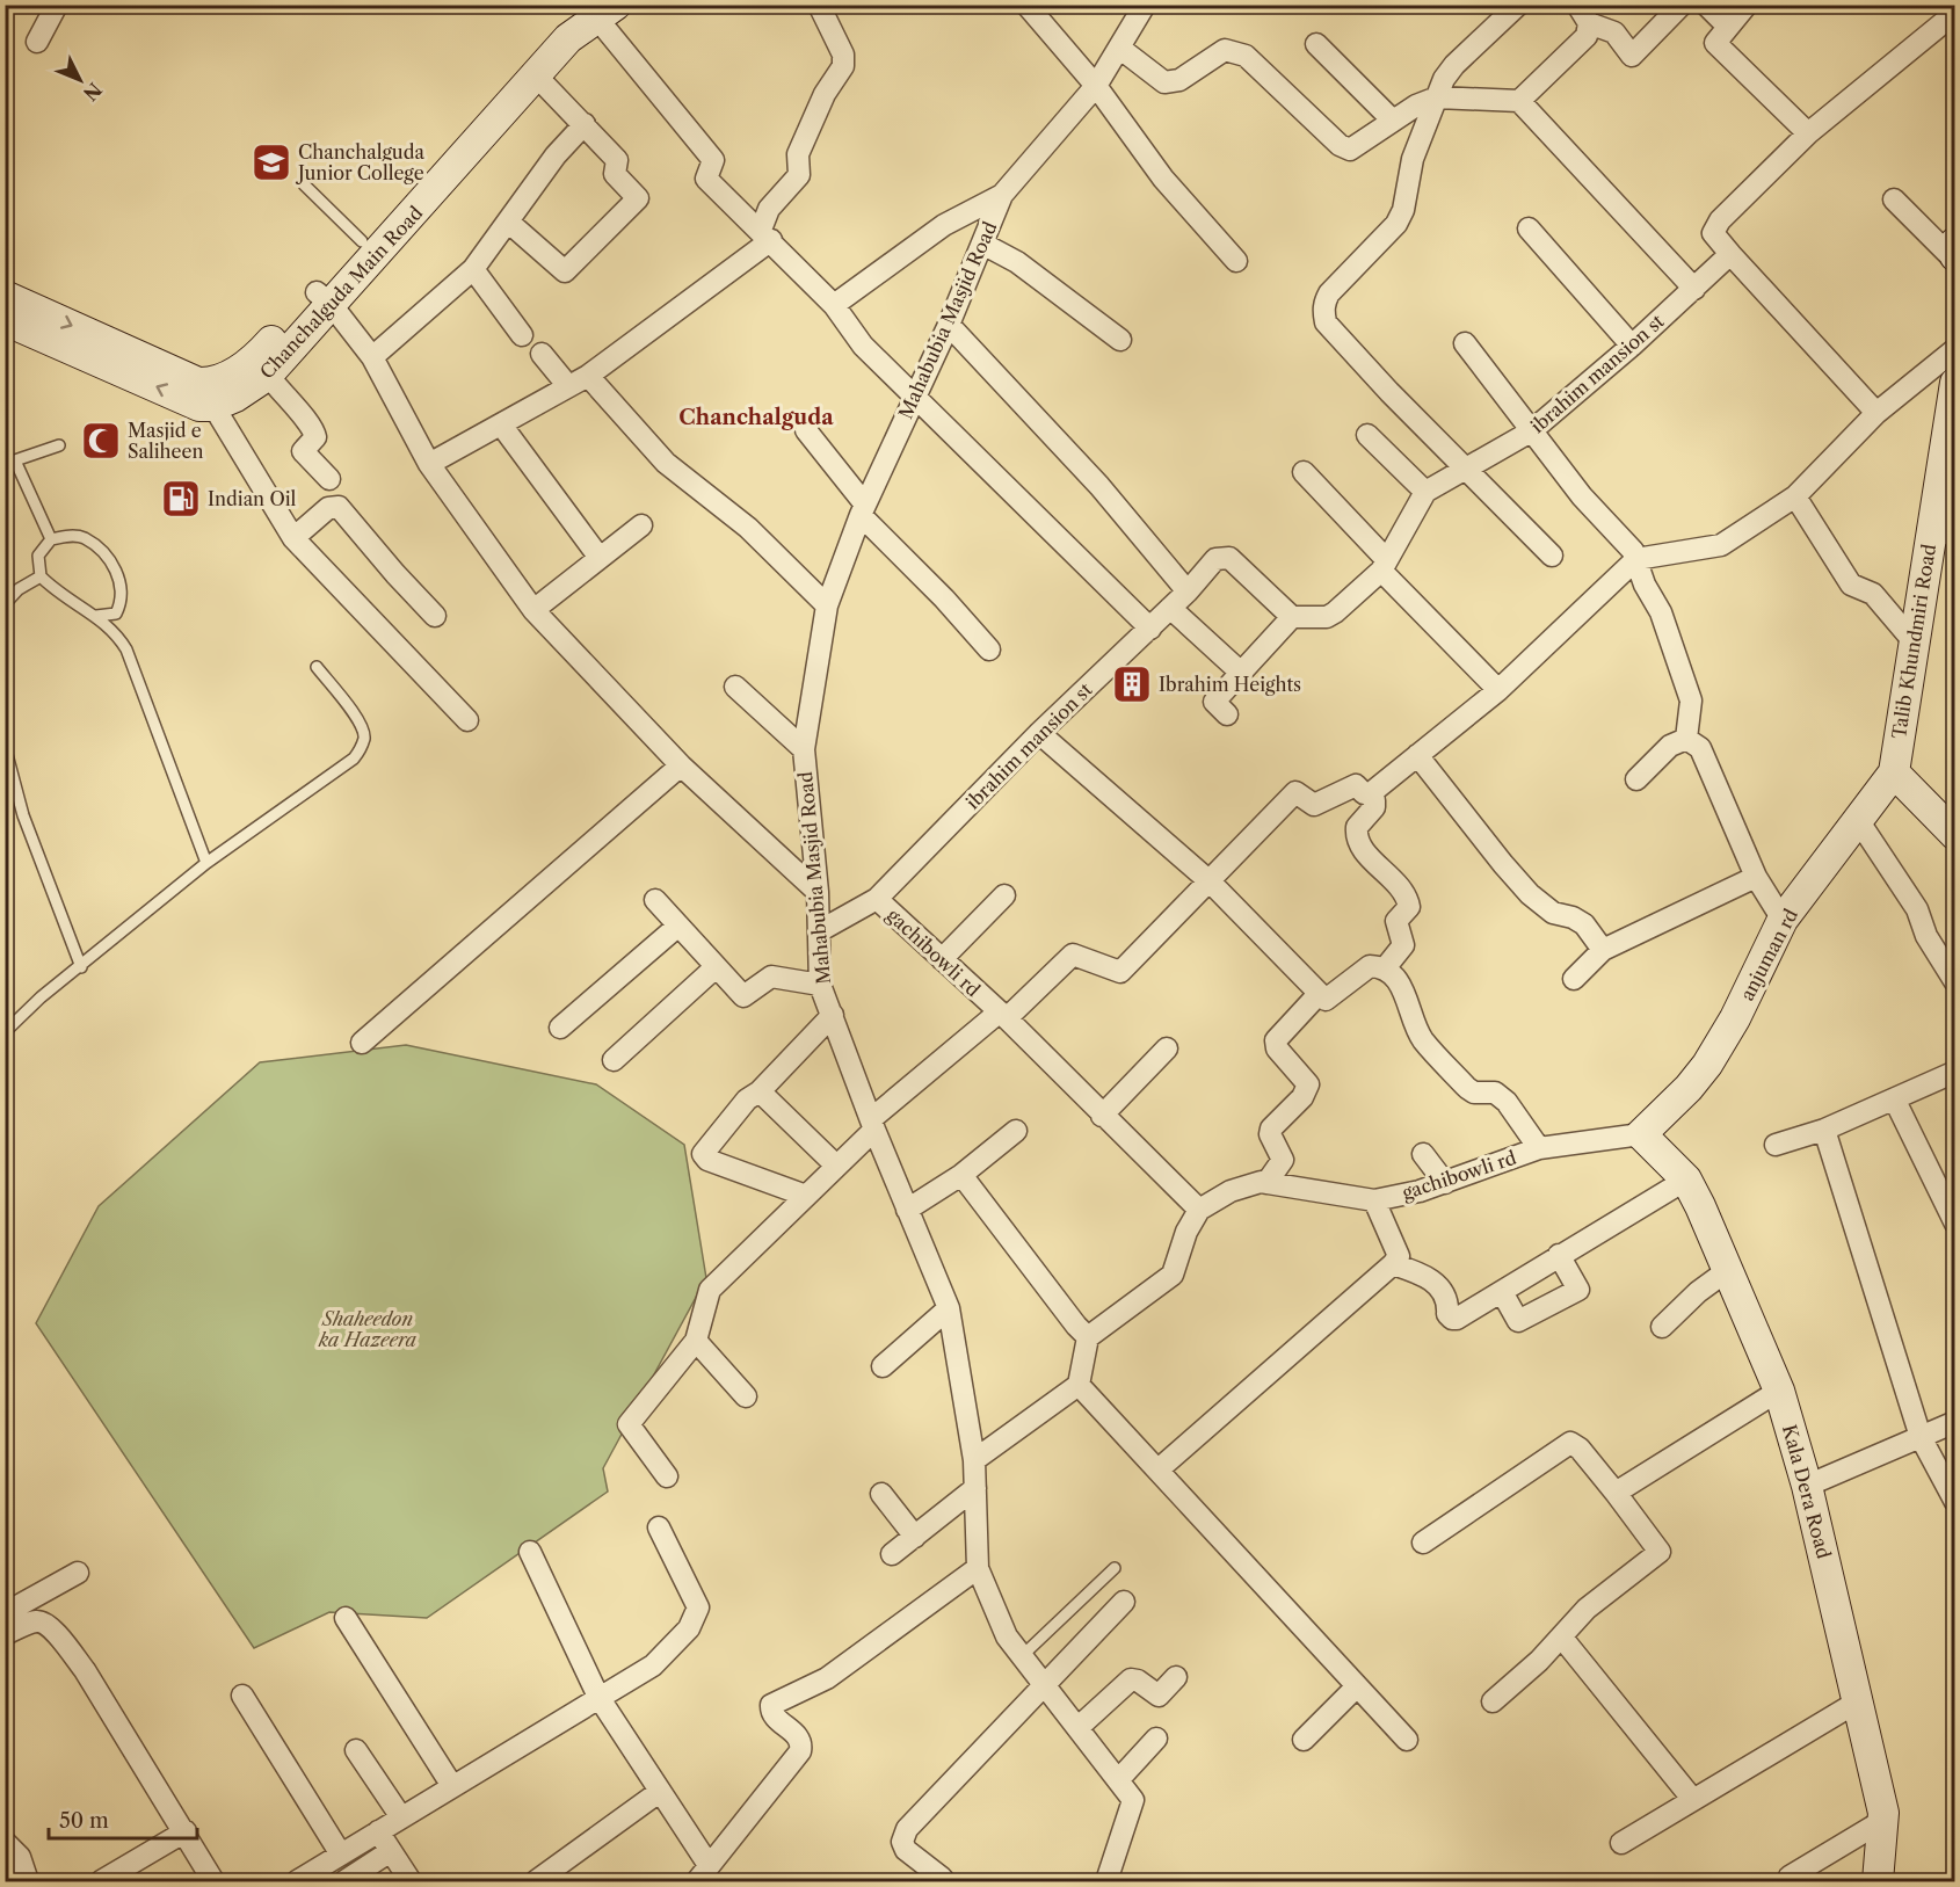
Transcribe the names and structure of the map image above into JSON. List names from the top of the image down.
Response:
{
  "streets": {
    "street": [
      "Chanchalguda Main Road",
      "Mahabubia Masjid Road",
      "ibrahim mansion st",
      "Talib Khundmiri Road",
      "gachibowli rd",
      "anjuman rd",
      "Kala Dera Road"
    ]
  },
  "crossings": [
    ["Mahabubia Masjid Road", "ibrahim mansion st"],
    ["ibrahim mansion st", "gachibowli rd"],
    ["Talib Khundmiri Road", "anjuman rd"],
    ["gachibowli rd", "anjuman rd"],
    ["gachibowli rd", "Kala Dera Road"],
    ["anjuman rd", "Kala Dera Road"]
  ],
  "districts": ["Chanchalguda"],
  "parks": ["Shaheedon ka Hazeera"],
  "places": {
    "school or university": ["Chanchalguda Junior College"],
    "mosque": ["Masjid e Saliheen"],
    "fuel station": ["Indian Oil"],
    "building": ["Ibrahim Heights"]
  },
  "scale_bar": "50 m",
  "north": "bottom right"
}
